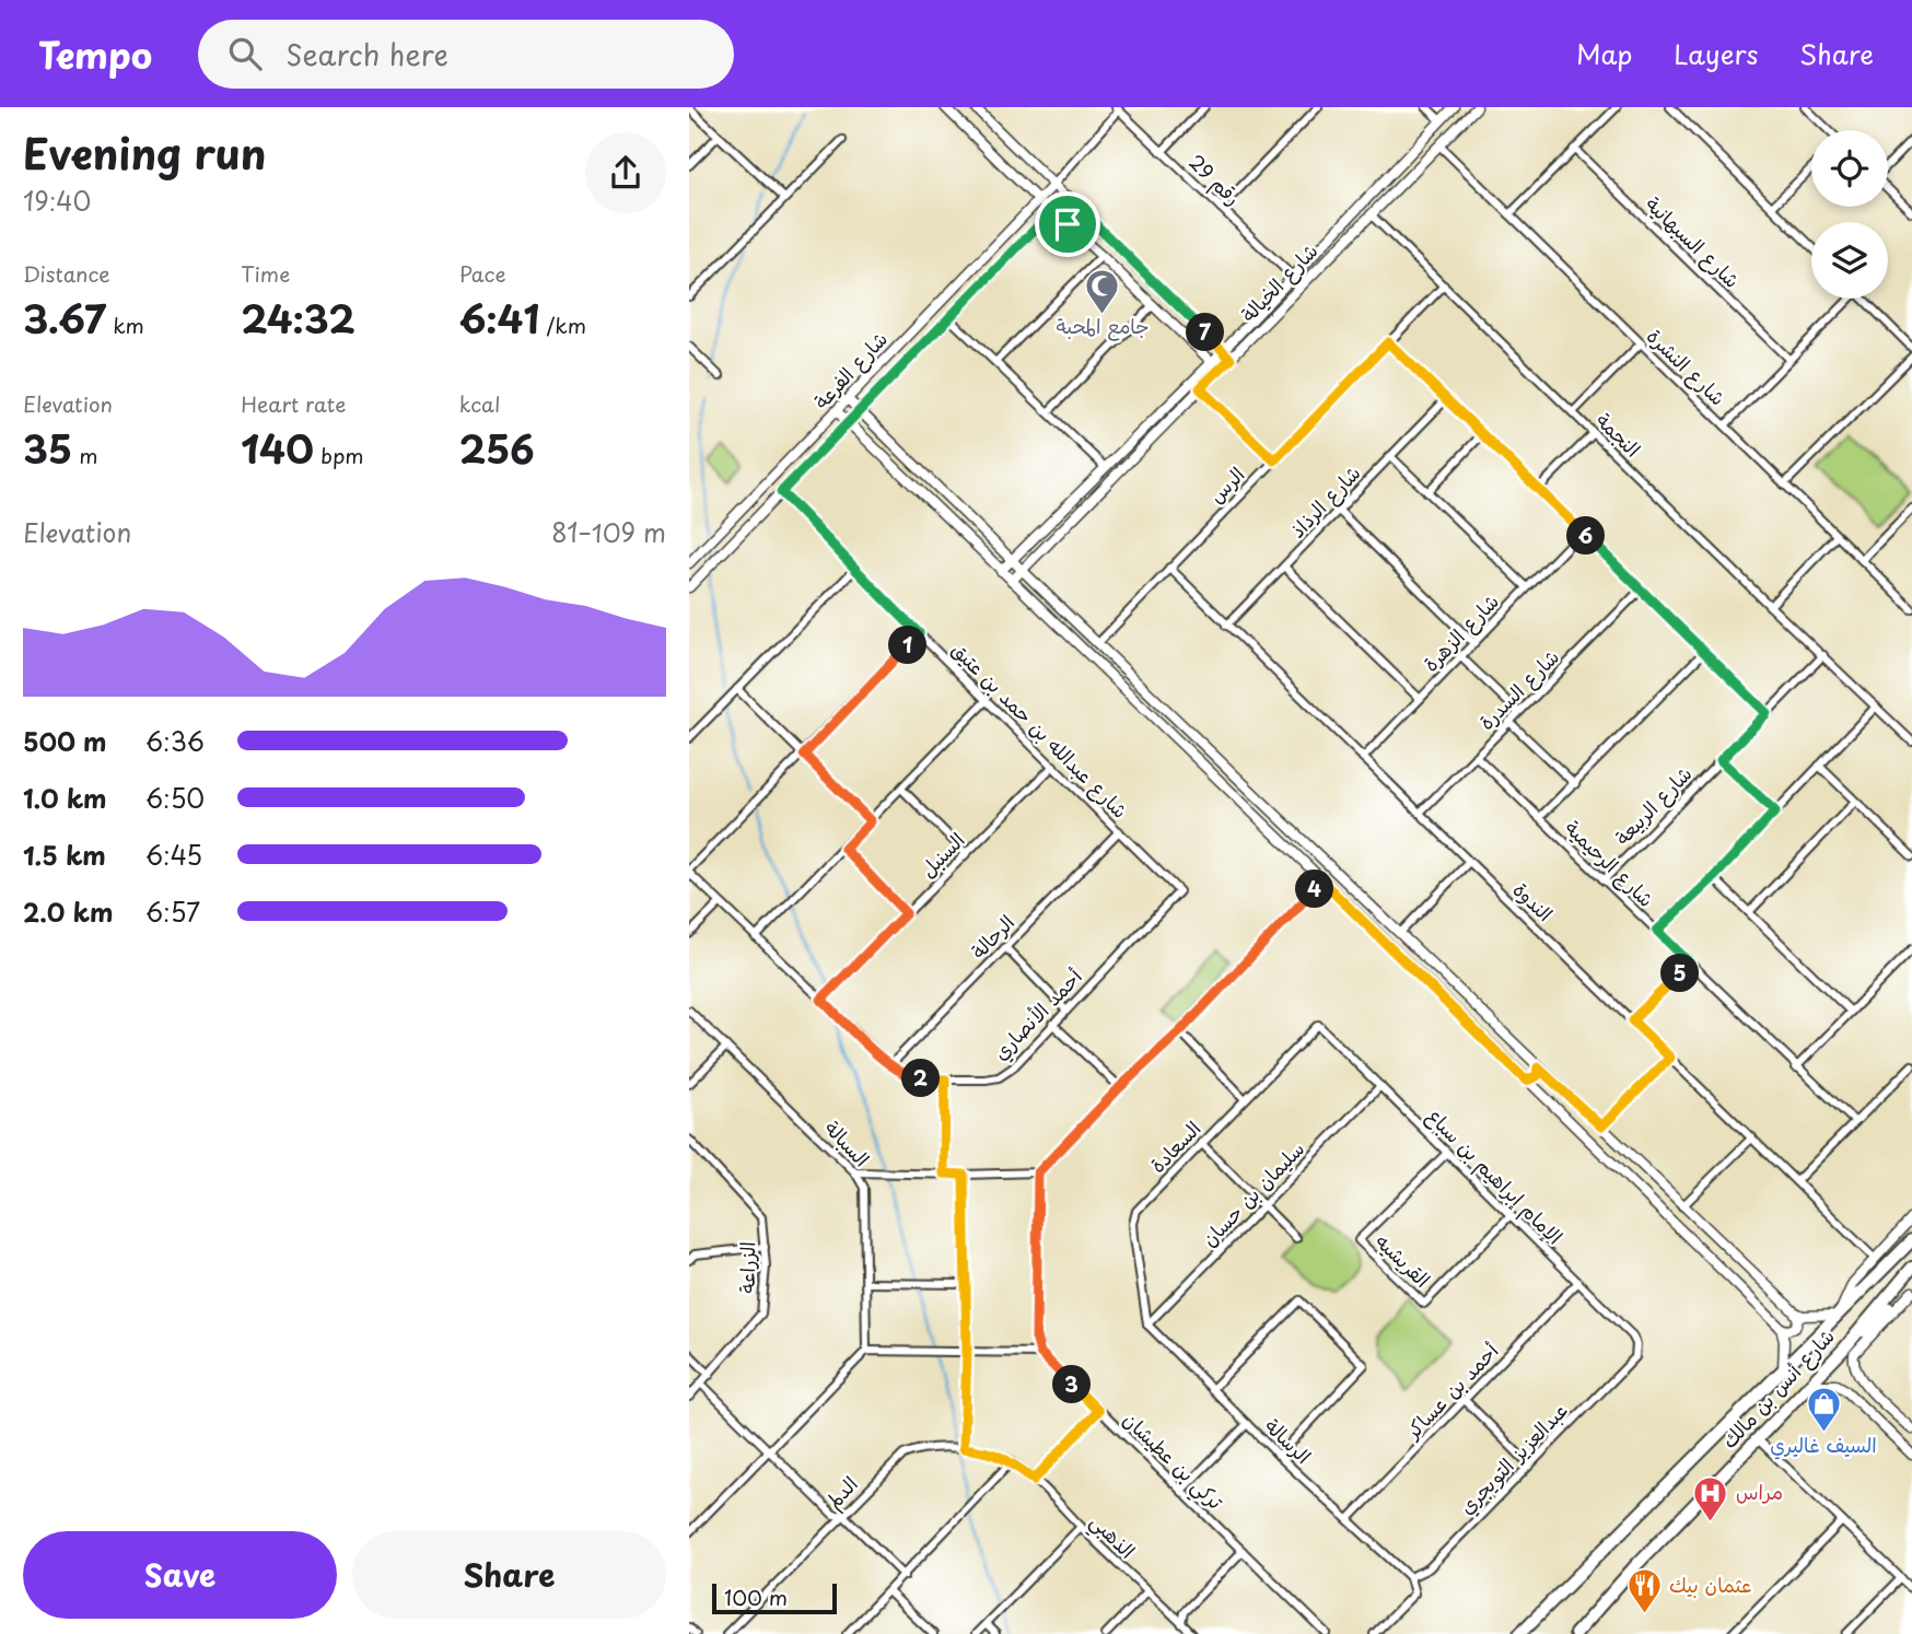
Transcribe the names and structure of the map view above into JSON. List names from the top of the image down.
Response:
{
  "streets": {
    "main road": ["شارع أنس بن مالك"],
    "street": [
      "رقم 29",
      "شارع السبهانية",
      "شارع الخيالة",
      "شارع النشرة",
      "شارع الفرعة",
      "النجمة",
      "الرس",
      "شارع الرذاذ",
      "شارع الزهرة",
      "شارع السدرة",
      "شارع عبدالله بن حمد بن عتيق",
      "شارع الربيعة",
      "السنبل",
      "شارع الرحيمية",
      "الندوة",
      "الرحالة",
      "أحمد الأنصاري",
      "السبالة",
      "السعادة",
      "الإمام إبراهيم بن سباع",
      "سليمان بن حسان",
      "القريشيه",
      "الزراعة",
      "أحمد بن عساكر",
      "الرسالة",
      "عبدالعزيز التويجري",
      "تركي بن عطيشان",
      "الدلم",
      "الذهبي"
    ]
  },
  "crossings": [
    ["رقم 29", "شارع الخيالة"],
    ["شارع الخيالة", "شارع النشرة"],
    ["شارع الخيالة", "النجمة"],
    ["شارع الفرعة", "شارع عبدالله بن حمد بن عتيق"],
    ["النجمة", "الرس"],
    ["النجمة", "شارع الربيعة"],
    ["الرس", "الندوة"],
    ["شارع الرذاذ", "الندوة"],
    ["شارع الزهرة", "الندوة"],
    ["شارع السدرة", "شارع الرحيمية"],
    ["شارع السدرة", "الندوة"],
    ["شارع عبدالله بن حمد بن عتيق", "السنبل"],
    ["شارع عبدالله بن حمد بن عتيق", "الرحالة"],
    ["شارع عبدالله بن حمد بن عتيق", "أحمد الأنصاري"],
    ["شارع الربيعة", "شارع الرحيمية"],
    ["السنبل", "أحمد الأنصاري"],
    ["الرحالة", "أحمد الأنصاري"],
    ["السعادة", "الإمام إبراهيم بن سباع"],
    ["السعادة", "سليمان بن حسان"],
    ["السعادة", "الرسالة"],
    ["الإمام إبراهيم بن سباع", "سليمان بن حسان"],
    ["الإمام إبراهيم بن سباع", "القريشيه"],
    ["الإمام إبراهيم بن سباع", "أحمد بن عساكر"],
    ["الإمام إبراهيم بن سباع", "عبدالعزيز التويجري"],
    ["سليمان بن حسان", "الرسالة"],
    ["أحمد بن عساكر", "الرسالة"],
    ["الرسالة", "عبدالعزيز التويجري"],
    ["الدلم", "الذهبي"]
  ],
  "places": {
    "mosque": ["جامع المحبة"],
    "shop": ["السيف غاليري"],
    "hospital": ["مراس"],
    "restaurant": ["عثمان بيك"]
  },
  "scale_bar": "100 m",
  "page": {
    "header": "Tempo",
    "search": "Search here",
    "nav": ["Map", "Layers", "Share"],
    "heading": ["Evening run", "19:40"],
    "stats": [
      ["Distance", "3.67 km"],
      ["Time", "24:32"],
      ["Pace", "6:41 /km"],
      ["Elevation", "35 m"],
      ["Heart rate", "140 bpm"],
      ["kcal", "256"]
    ],
    "pins": [
      "7",
      "6",
      "1",
      "4",
      "5",
      "2",
      "3"
    ],
    "chart": ["Elevation", "81–109 m"],
    "list": [
      {
        "name": "500 m",
        "note": "6:36"
      },
      {
        "name": "1.0 km",
        "note": "6:50"
      },
      {
        "name": "1.5 km",
        "note": "6:45"
      },
      {
        "name": "2.0 km",
        "note": "6:57"
      }
    ],
    "buttons": ["Save", "Share"],
    "scale": "100 m"
  }
}
